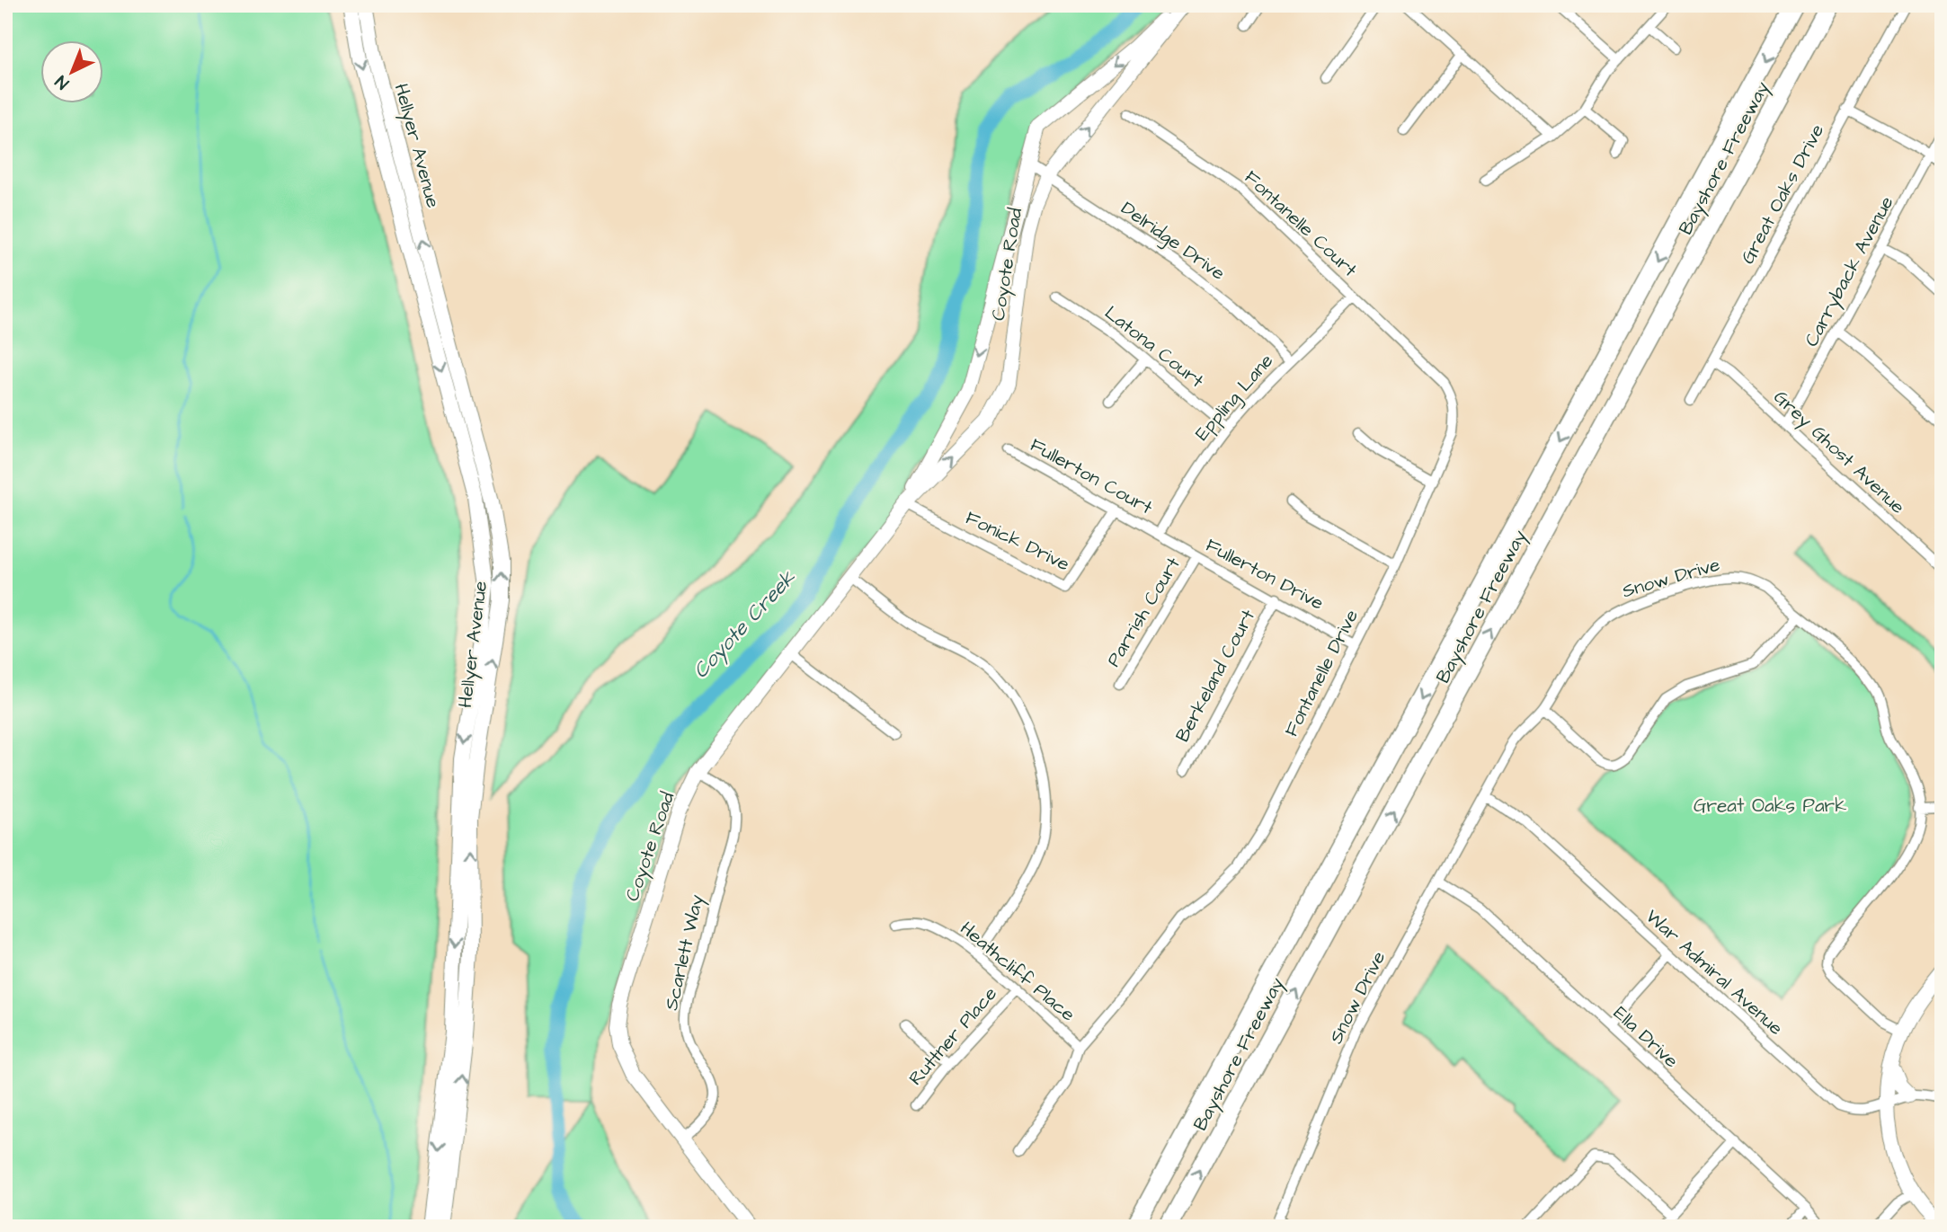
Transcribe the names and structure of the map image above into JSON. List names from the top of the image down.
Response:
{
  "streets": {
    "highway": ["Bayshore Freeway"],
    "main road": ["Hellyer Avenue", "Coyote Road"],
    "street": [
      "Great Oaks Drive",
      "Fontanelle Court",
      "Delridge Drive",
      "Carryback Avenue",
      "Latona Court",
      "Eppling Lane",
      "Grey Ghost Avenue",
      "Fullerton Court",
      "Fonick Drive",
      "Fullerton Drive",
      "Snow Drive",
      "Parrish Court",
      "Fontanelle Drive",
      "Berkeland Court",
      "Scarlett Way",
      "Heathcliff Place",
      "War Admiral Avenue",
      "Ruttner Place",
      "Ella Drive"
    ]
  },
  "crossings": [
    ["Great Oaks Drive", "Grey Ghost Avenue"],
    ["Fontanelle Court", "Eppling Lane"],
    ["Fontanelle Court", "Fontanelle Drive"],
    ["Delridge Drive", "Coyote Road"],
    ["Delridge Drive", "Eppling Lane"],
    ["Coyote Road", "Fonick Drive"],
    ["Coyote Road", "Scarlett Way"],
    ["Carryback Avenue", "Grey Ghost Avenue"],
    ["Latona Court", "Eppling Lane"],
    ["Eppling Lane", "Fullerton Court"],
    ["Eppling Lane", "Fullerton Drive"],
    ["Eppling Lane", "Fontanelle Drive"],
    ["Fullerton Court", "Fonick Drive"],
    ["Fullerton Court", "Fullerton Drive"],
    ["Fullerton Drive", "Parrish Court"],
    ["Fullerton Drive", "Fontanelle Drive"],
    ["Fullerton Drive", "Berkeland Court"],
    ["Snow Drive", "War Admiral Avenue"],
    ["Snow Drive", "Ella Drive"],
    ["Fontanelle Drive", "Heathcliff Place"],
    ["Heathcliff Place", "Ruttner Place"]
  ],
  "water": ["Coyote Creek"],
  "parks": ["Great Oaks Park"],
  "north": "bottom left"
}
